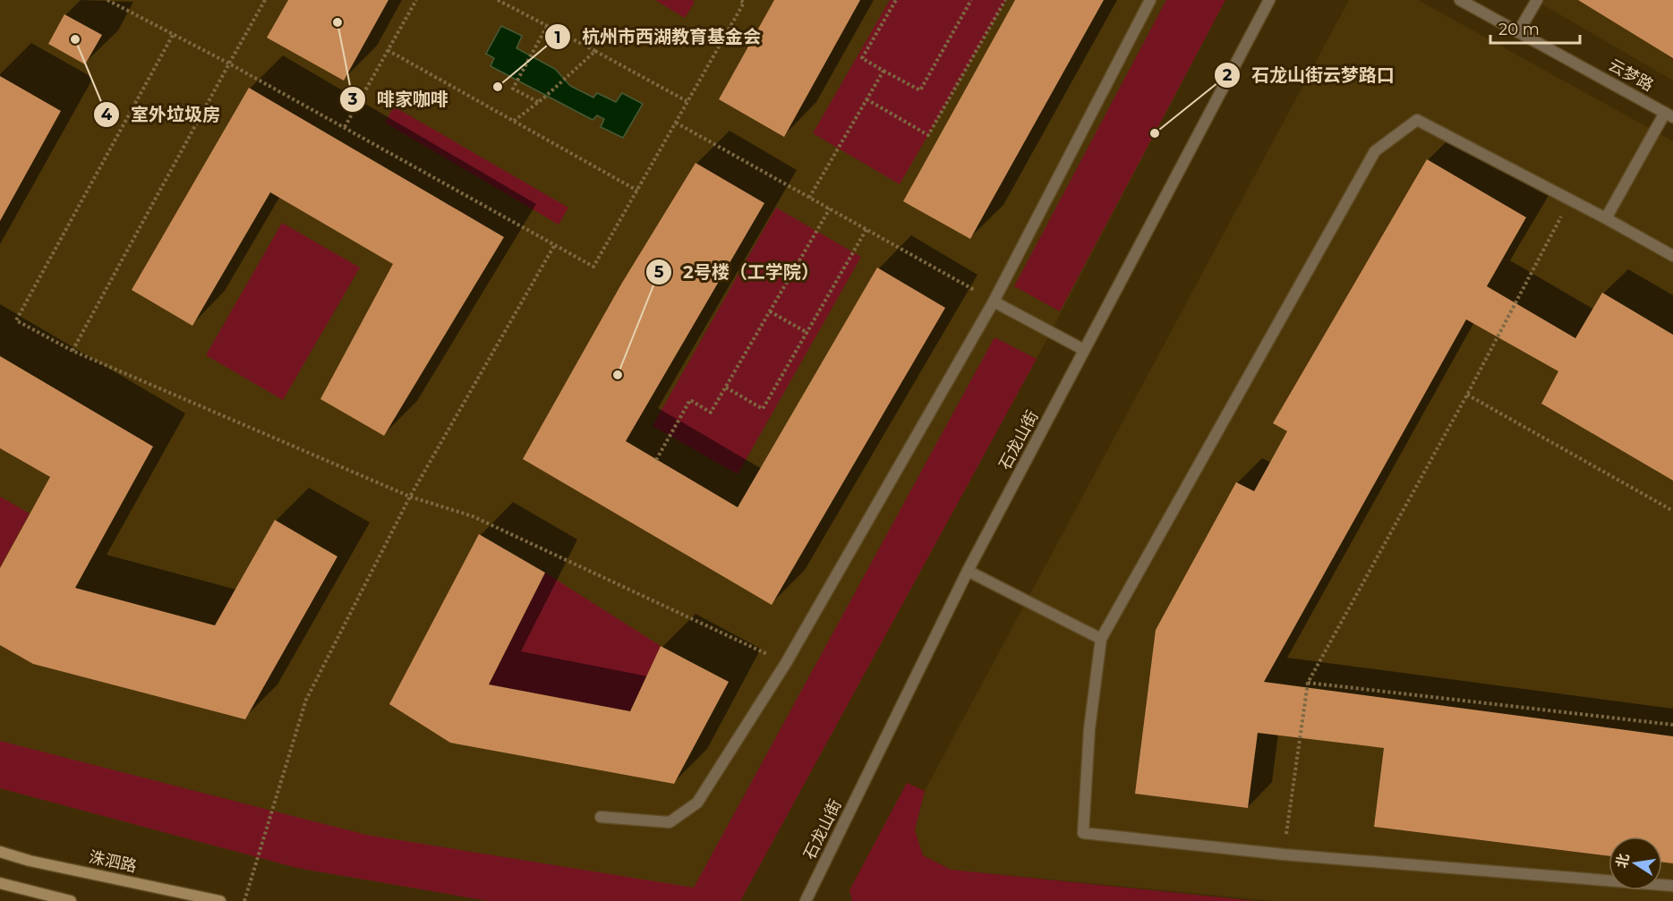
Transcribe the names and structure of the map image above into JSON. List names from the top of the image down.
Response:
{
  "streets": {
    "main road": ["洙泗路"],
    "street": ["云梦路", "石龙山街"]
  },
  "places": [
    "啡家咖啡",
    "室外垃圾房",
    "杭州市西湖教育基金会",
    "石龙山街云梦路口",
    "2号楼（工学院）"
  ],
  "scale_bar": "20 m",
  "north": "left"
}
